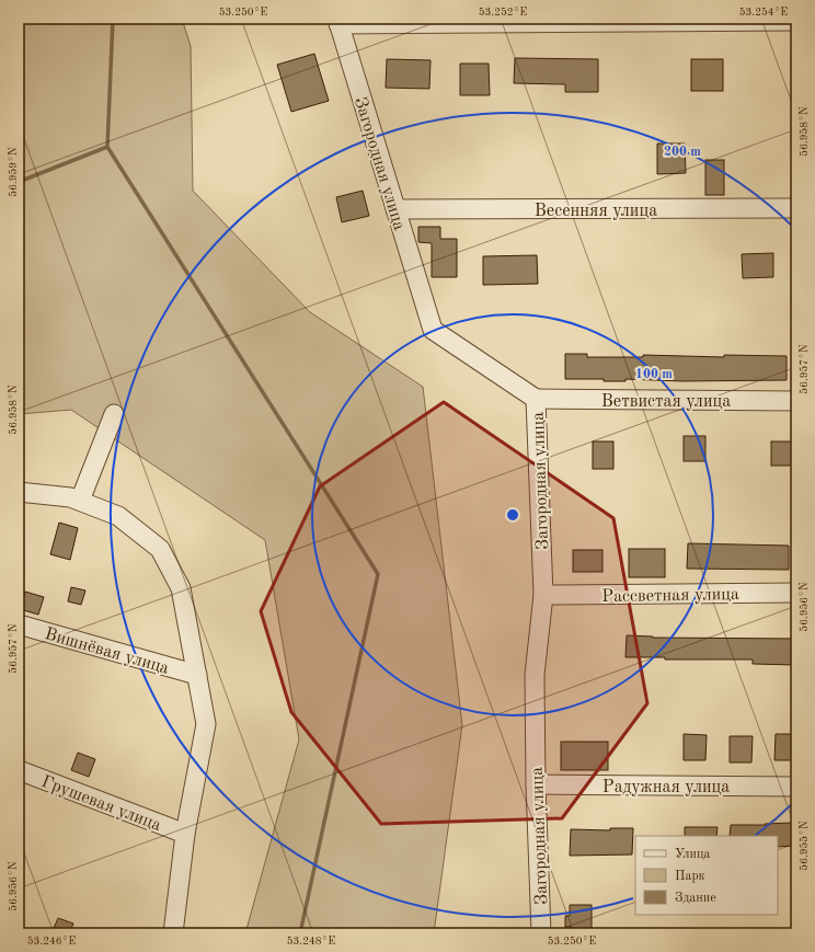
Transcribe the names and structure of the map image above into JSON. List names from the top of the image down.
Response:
{
  "streets": {
    "street": [
      "Загородная улица",
      "Весенняя улица",
      "Ветвистая улица",
      "Рассветная улица",
      "Вишнёвая улица",
      "Радужная улица",
      "Грушевая улица"
    ]
  },
  "crossings": [
    ["Загородная улица", "Весенняя улица"],
    ["Загородная улица", "Ветвистая улица"],
    ["Загородная улица", "Рассветная улица"],
    ["Загородная улица", "Радужная улица"]
  ],
  "legend": ["Улица", "Парк", "Здание"],
  "coordinates": [
    "53.250°E",
    "53.252°E",
    "53.254°E",
    "56.958°N",
    "56.959°N",
    "56.957°N",
    "56.956°N",
    "56.955°N",
    "53.246°E",
    "53.248°E"
  ],
  "rings": ["200 m", "100 m"]
}
